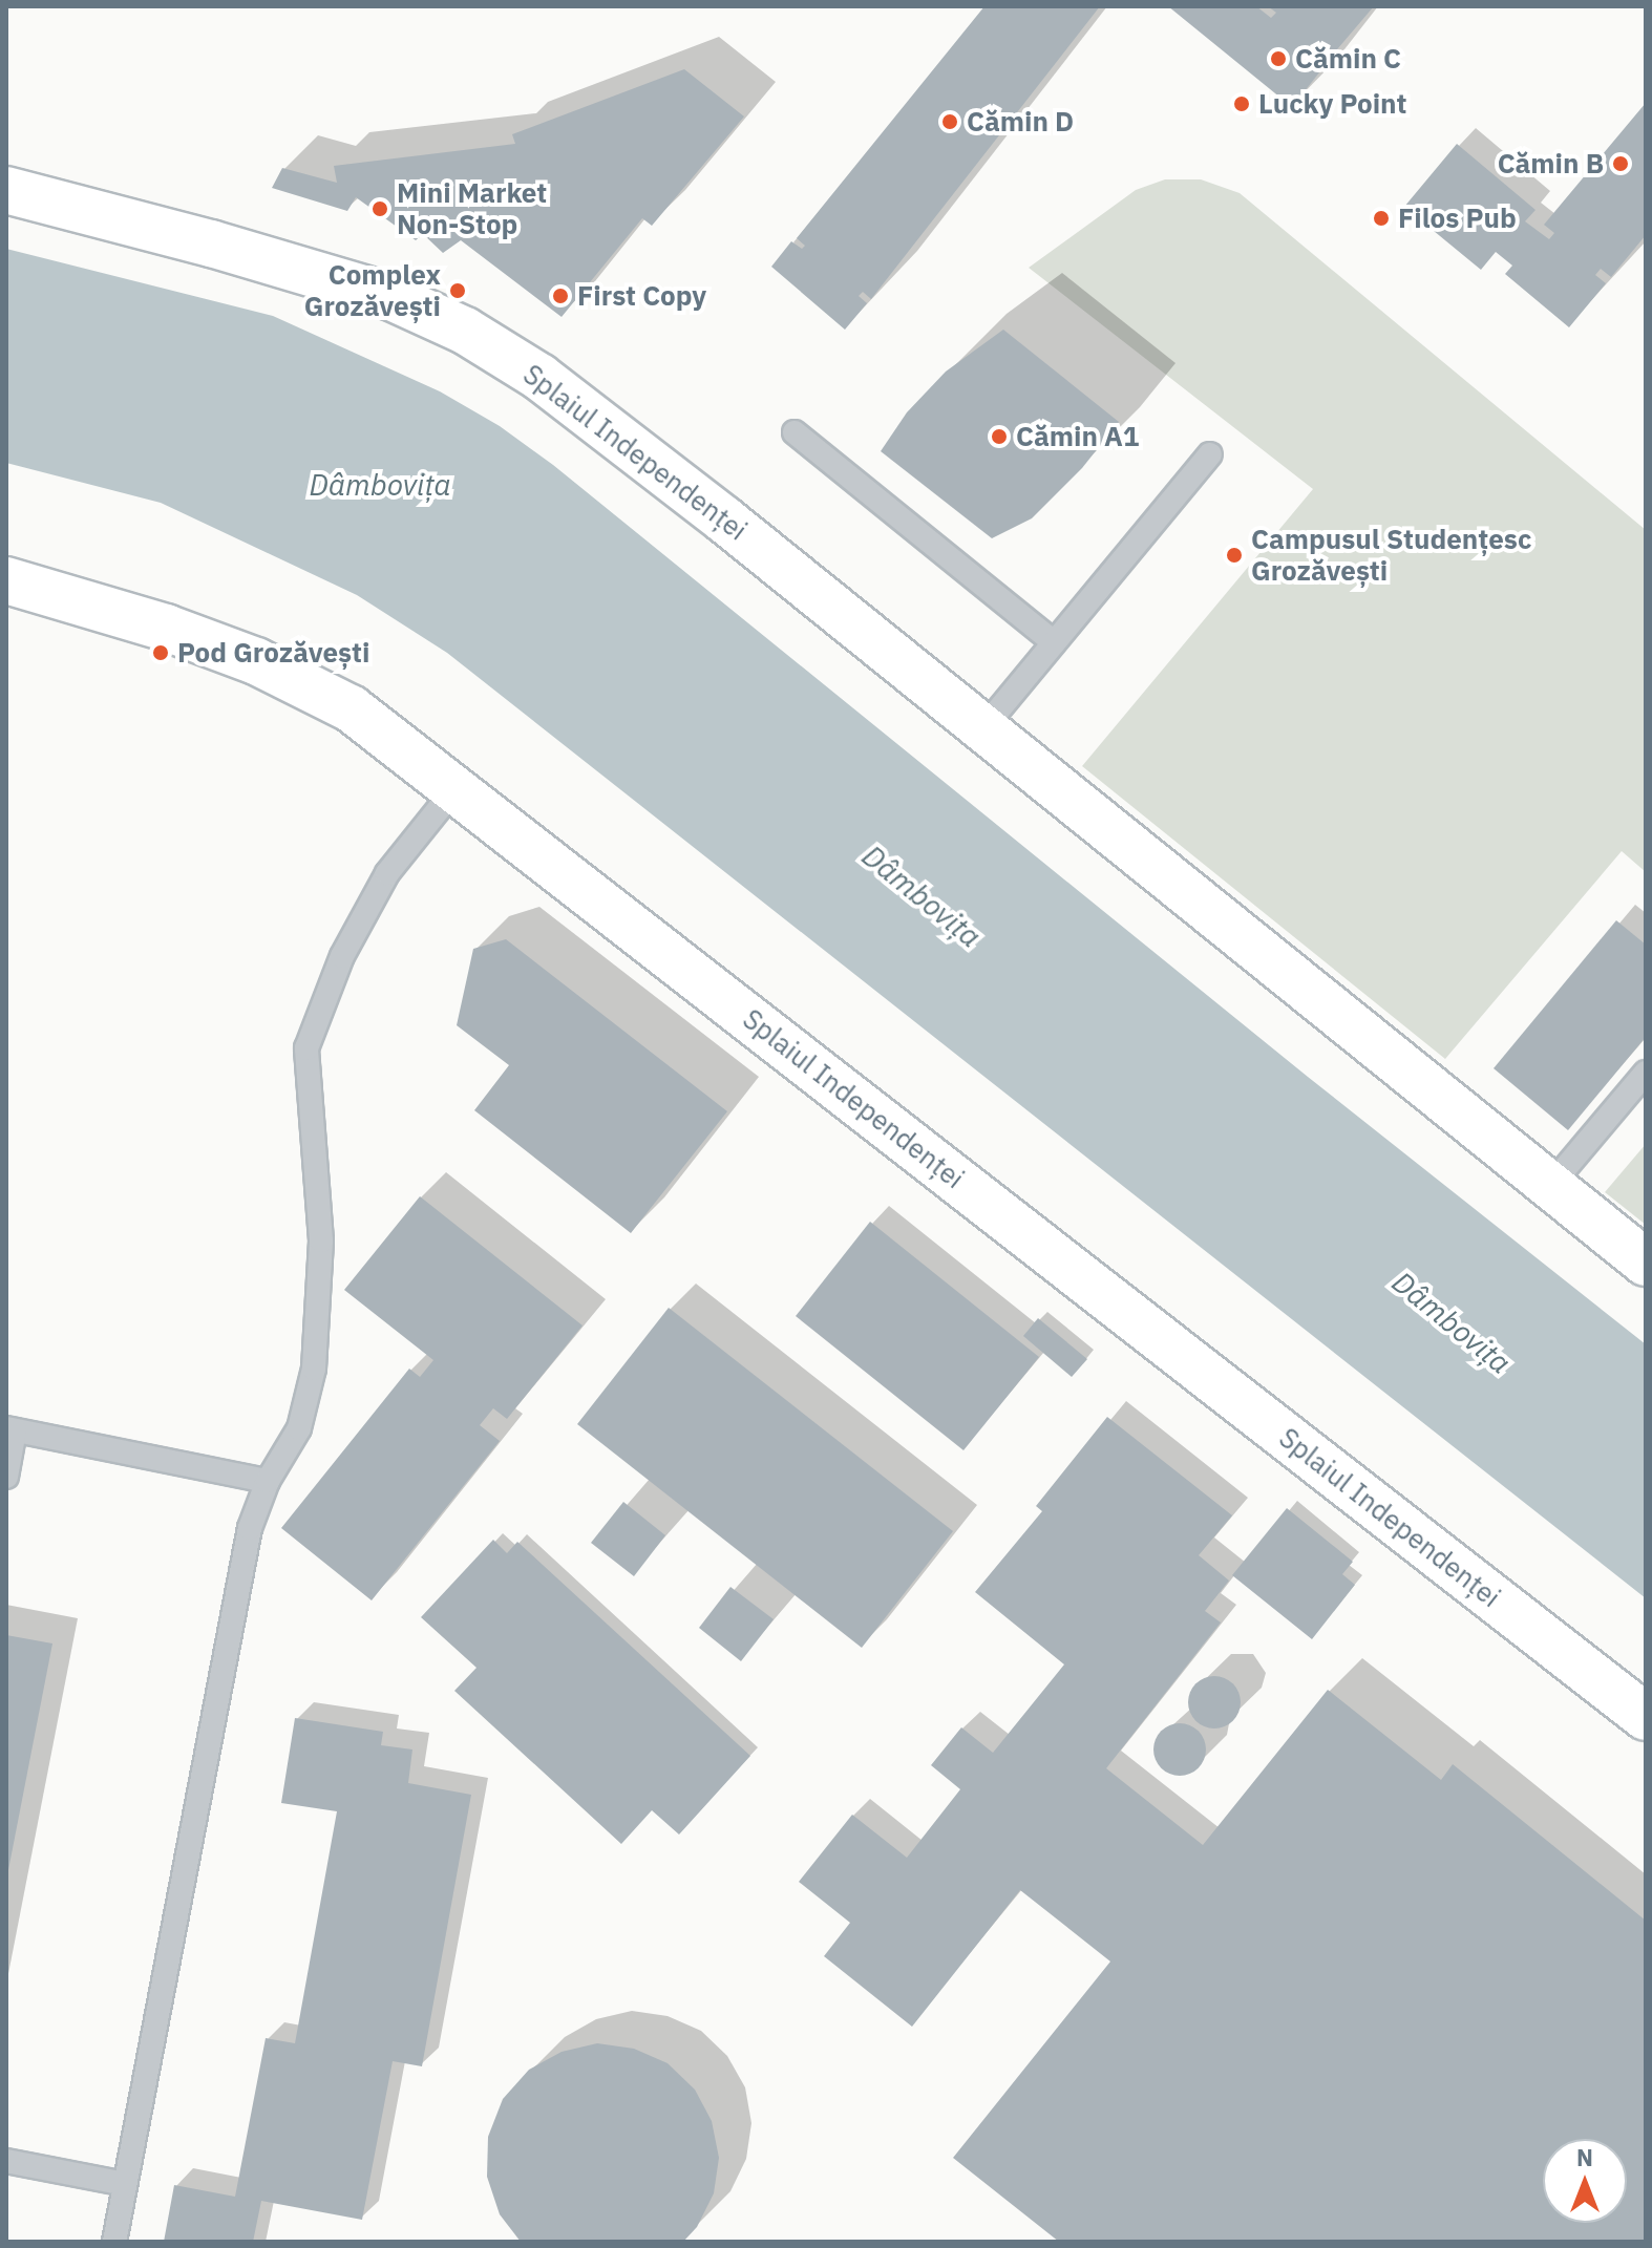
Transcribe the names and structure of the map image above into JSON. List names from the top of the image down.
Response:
{
  "streets": {
    "main road": ["Splaiul Independenței"]
  },
  "water": ["Dâmbovița"],
  "places": [
    "Cămin C",
    "Lucky Point",
    "Cămin D",
    "Cămin B",
    "Mini Market Non-Stop",
    "Filos Pub",
    "Complex Grozăvești",
    "First Copy",
    "Cămin A1",
    "Campusul Studențesc Grozăvești",
    "Pod Grozăvești"
  ],
  "north": "top"
}
